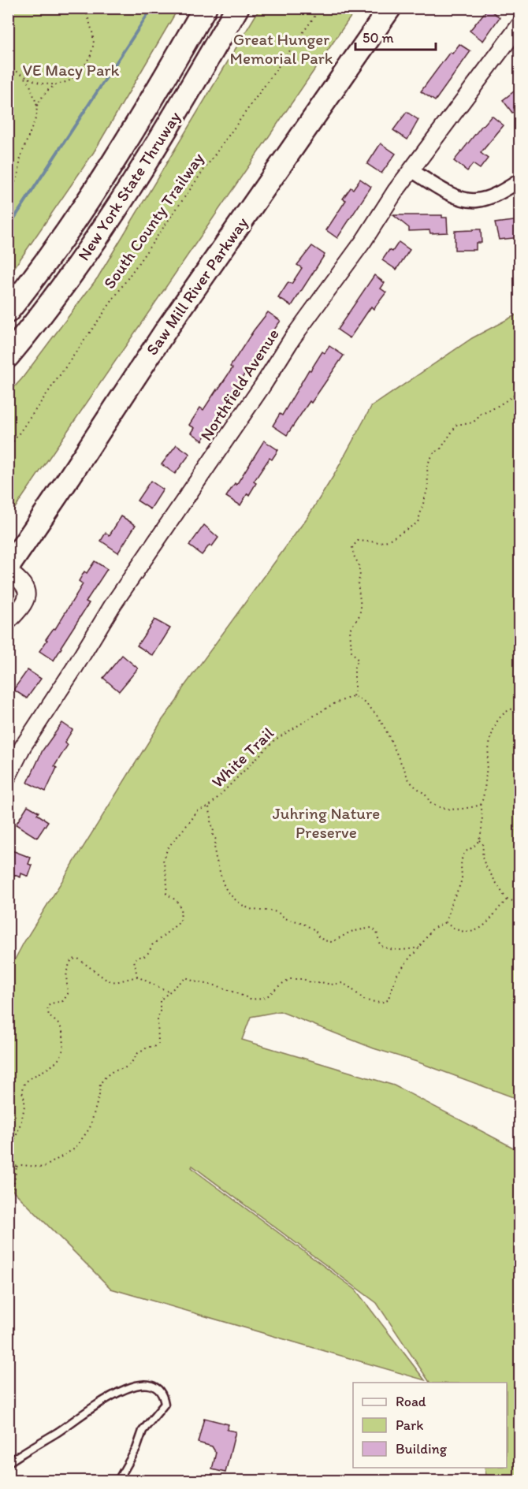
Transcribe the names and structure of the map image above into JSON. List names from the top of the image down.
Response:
{
  "streets": {
    "highway": ["New York State Thruway", "Saw Mill River Parkway"],
    "street": ["Northfield Avenue"],
    "path": ["South County Trailway", "White Trail"]
  },
  "parks": ["Great Hunger Memorial Park", "VE Macy Park", "Juhring Nature Preserve"],
  "legend": ["Road", "Park", "Building"],
  "scale_bar": "50 m"
}
